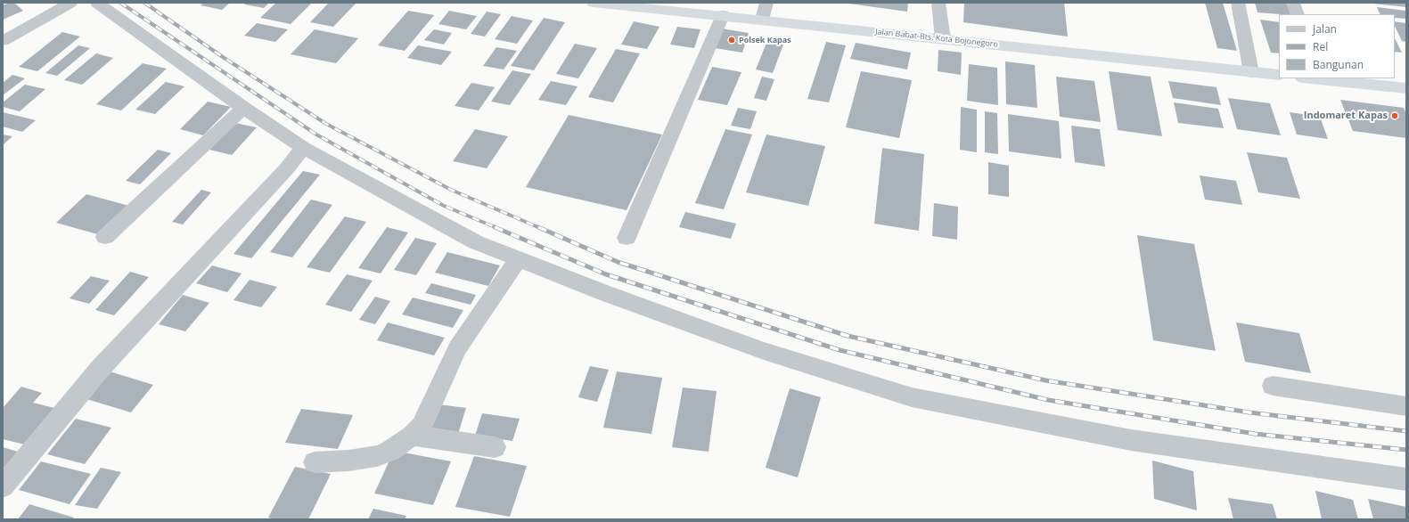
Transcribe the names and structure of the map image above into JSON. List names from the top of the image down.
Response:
{
  "streets": {
    "highway": ["Jalan Babat-Bts. Kota Bojonegoro"]
  },
  "places": ["Polsek Kapas", "Indomaret Kapas"],
  "legend": ["Jalan", "Rel", "Bangunan"]
}
